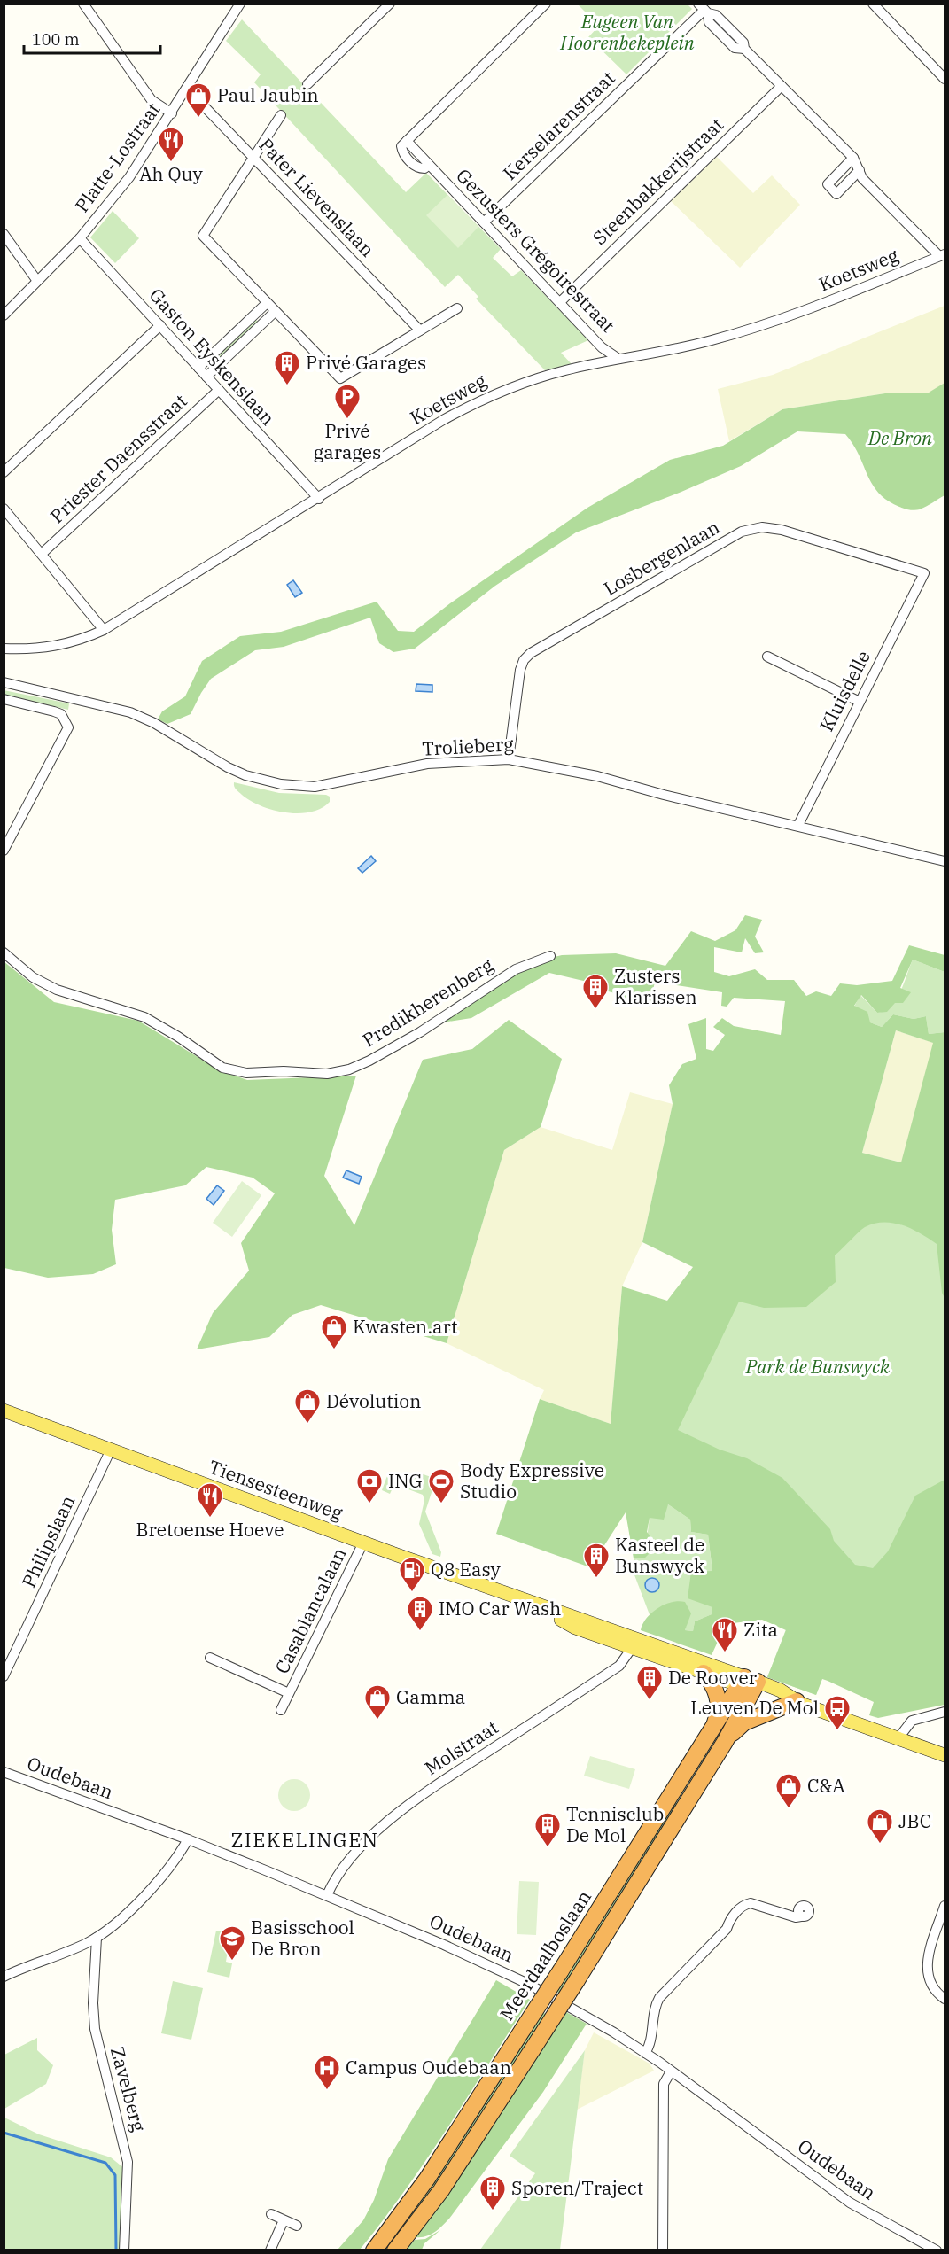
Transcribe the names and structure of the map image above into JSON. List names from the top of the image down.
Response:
{
  "streets": {
    "highway": ["Meerdaalboslaan"],
    "main road": ["Tiensesteenweg"],
    "street": [
      "Kerselarenstraat",
      "Platte-Lostraat",
      "Steenbakkerijstraat",
      "Pater Lievenslaan",
      "Gezusters Grégoirestraat",
      "Koetsweg",
      "Gaston Eyskenslaan",
      "Priester Daensstraat",
      "Losbergenlaan",
      "Kluisdelle",
      "Trolieberg",
      "Predikherenberg",
      "Philipslaan",
      "Casablancalaan",
      "Molstraat",
      "Oudebaan",
      "Zavelberg"
    ]
  },
  "crossings": [
    ["Kerselarenstraat", "Gezusters Grégoirestraat"],
    ["Platte-Lostraat", "Pater Lievenslaan"],
    ["Platte-Lostraat", "Gaston Eyskenslaan"],
    ["Steenbakkerijstraat", "Gezusters Grégoirestraat"],
    ["Gezusters Grégoirestraat", "Koetsweg"],
    ["Koetsweg", "Gaston Eyskenslaan"],
    ["Gaston Eyskenslaan", "Priester Daensstraat"],
    ["Losbergenlaan", "Kluisdelle"],
    ["Losbergenlaan", "Trolieberg"],
    ["Kluisdelle", "Trolieberg"],
    ["Tiensesteenweg", "Philipslaan"],
    ["Tiensesteenweg", "Casablancalaan"],
    ["Tiensesteenweg", "Molstraat"],
    ["Tiensesteenweg", "Meerdaalboslaan"],
    ["Molstraat", "Oudebaan"]
  ],
  "districts": ["ZIEKELINGEN"],
  "parks": ["Eugeen Van Hoorenbekeplein", "De Bron", "Park de Bunswyck"],
  "places": {
    "shop": [
      "Paul Jaubin",
      "Kwasten.art",
      "Dévolution",
      "Gamma",
      "C&A",
      "JBC"
    ],
    "restaurant": ["Ah Quy", "Bretoense Hoeve", "Zita"],
    "building": [
      "Privé Garages",
      "Zusters Klarissen",
      "Kasteel de Bunswyck",
      "IMO Car Wash",
      "De Roover",
      "Tennisclub De Mol",
      "Sporen/Traject"
    ],
    "parking": ["Privé garages"],
    "bank": ["ING"],
    "sports": ["Body Expressive Studio"],
    "fuel station": ["Q8 Easy"],
    "bus stop": ["Leuven De Mol"],
    "school or university": ["Basisschool De Bron"],
    "hospital": ["Campus Oudebaan"]
  },
  "scale_bar": "100 m"
}
